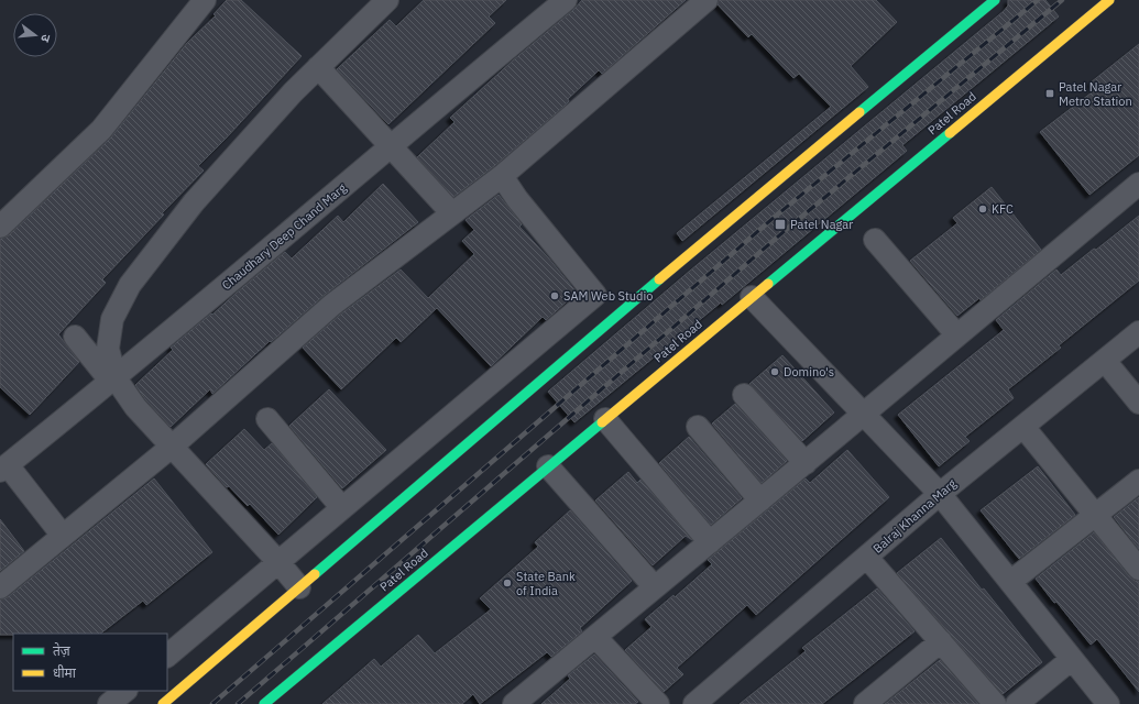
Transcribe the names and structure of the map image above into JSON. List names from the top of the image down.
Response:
{
  "streets": {
    "main road": ["Patel Road"],
    "street": ["Chaudhary Deep Chand Marg", "Balraj Khanna Marg"]
  },
  "places": {
    "transit": ["Patel Nagar Metro Station", "Patel Nagar"],
    "other": [
      "KFC",
      "SAM Web Studio",
      "Domino's",
      "State Bank of India"
    ]
  },
  "legend": ["तेज़", "धीमा"],
  "north": "right"
}
